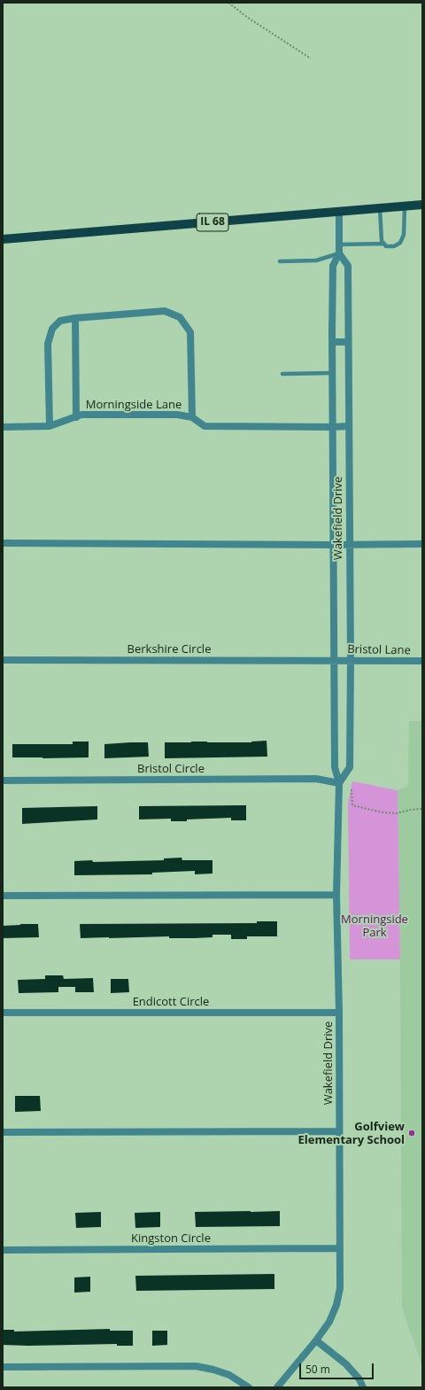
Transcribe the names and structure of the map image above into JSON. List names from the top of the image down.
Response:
{
  "streets": {
    "main road": ["IL 68"],
    "street": [
      "Morningside Lane",
      "Wakefield Drive",
      "Berkshire Circle",
      "Bristol Lane",
      "Bristol Circle",
      "Endicott Circle",
      "Kingston Circle"
    ]
  },
  "crossings": [
    ["IL 68", "Wakefield Drive"],
    ["Morningside Lane", "Wakefield Drive"],
    ["Wakefield Drive", "Berkshire Circle"],
    ["Wakefield Drive", "Bristol Lane"],
    ["Wakefield Drive", "Bristol Circle"],
    ["Wakefield Drive", "Endicott Circle"],
    ["Wakefield Drive", "Kingston Circle"],
    ["Berkshire Circle", "Bristol Lane"]
  ],
  "parks": ["Morningside Park"],
  "places": ["Golfview Elementary School"],
  "scale_bar": "50 m"
}
